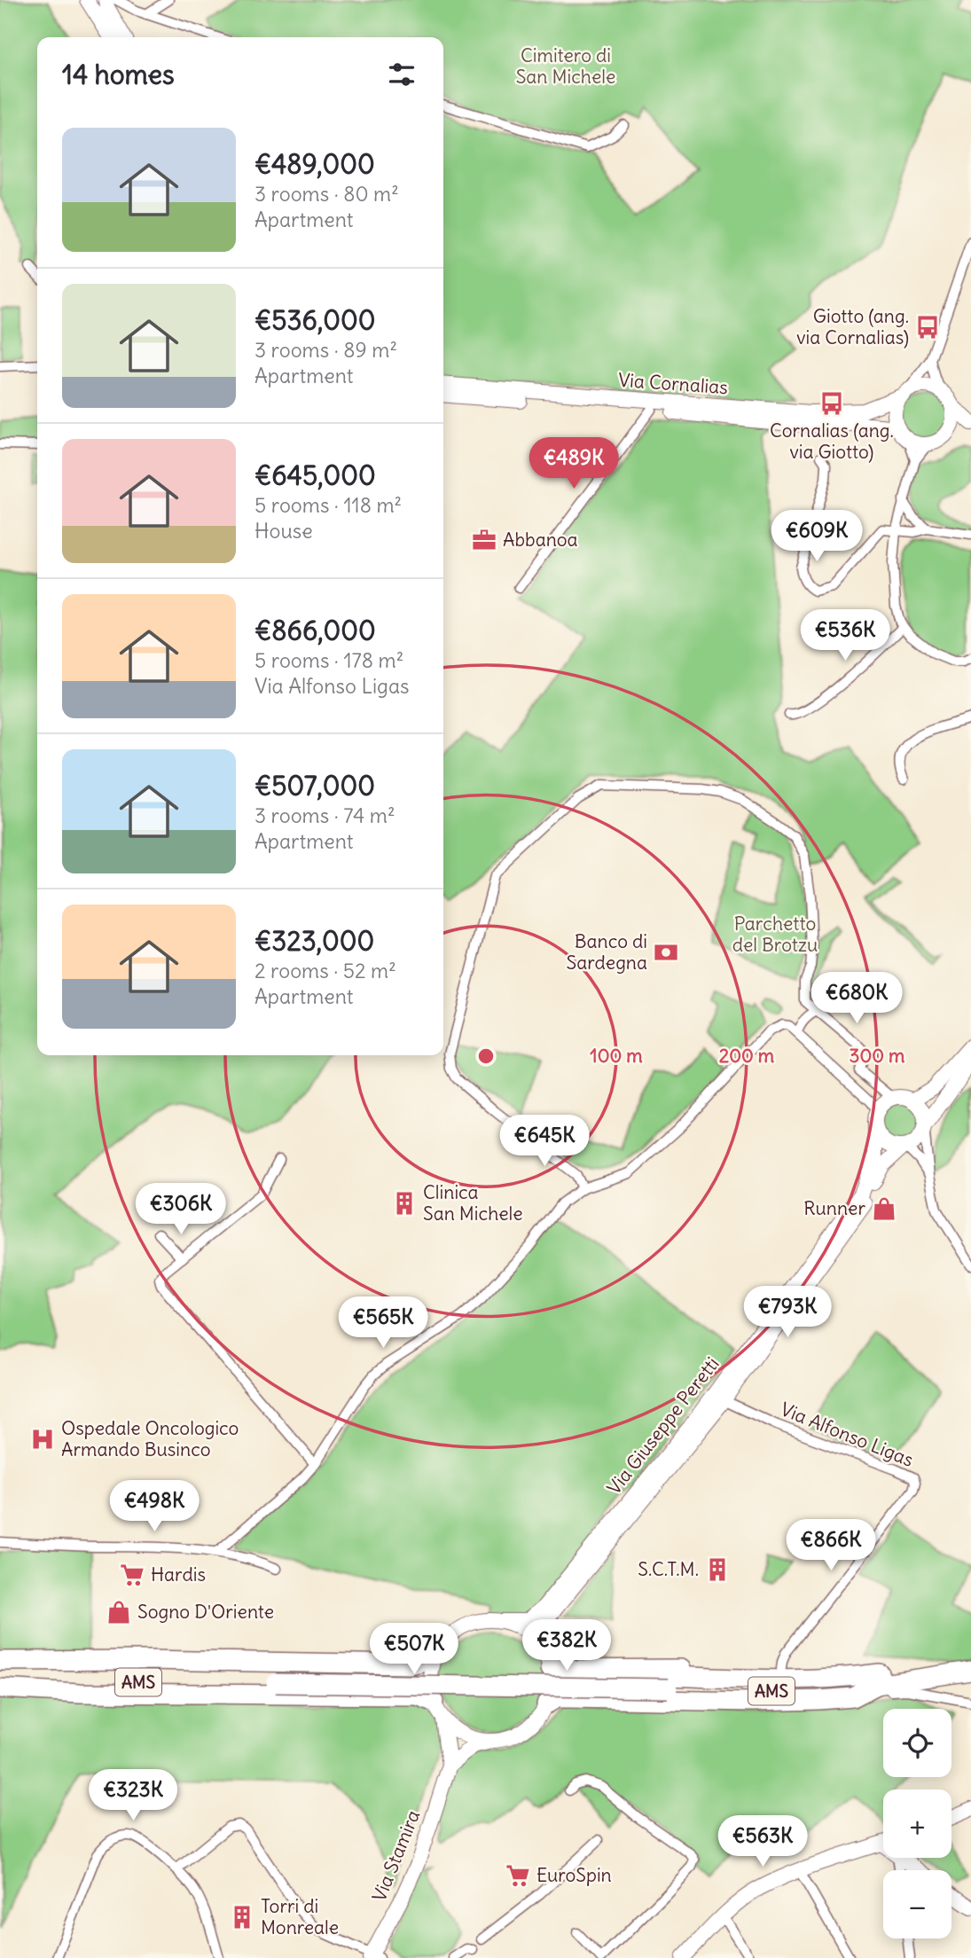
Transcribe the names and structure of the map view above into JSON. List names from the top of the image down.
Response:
{
  "streets": {
    "highway": ["AMS"],
    "street": [
      "Via Cornalias",
      "Via Giuseppe Peretti",
      "Via Alfonso Ligas",
      "Via Stamira"
    ]
  },
  "crossings": [
    ["Via Giuseppe Peretti", "Via Alfonso Ligas"],
    ["Via Giuseppe Peretti", "Via Stamira"]
  ],
  "parks": ["Cimitero di San Michele", "Parchetto del Brotzu"],
  "places": {
    "bus stop": ["Giotto (ang. via Cornalias)", "Cornalias (ang. via Giotto)"],
    "office": ["Abbanoa"],
    "bank": ["Banco di Sardegna"],
    "building": ["Clinica San Michele", "S.C.T.M.", "Torri di Monreale"],
    "shop": ["Runner", "Sogno D'Oriente"],
    "hospital": ["Ospedale Oncologico Armando Businco"],
    "supermarket": ["Hardis", "EuroSpin"]
  },
  "page": {
    "heading": "14 homes",
    "list": [
      {
        "name": "€489,000",
        "note": "3 rooms · 80 m² · Apartment"
      },
      {
        "name": "€536,000",
        "note": "3 rooms · 89 m² · Apartment"
      },
      {
        "name": "€645,000",
        "note": "5 rooms · 118 m² · House"
      },
      {
        "name": "€866,000",
        "note": "5 rooms · 178 m² · Via Alfonso Ligas"
      },
      {
        "name": "€507,000",
        "note": "3 rooms · 74 m² · Apartment"
      },
      {
        "name": "€323,000",
        "note": "2 rooms · 52 m² · Apartment"
      }
    ],
    "price": [
      "€489K",
      "€609K",
      "€536K",
      "€680K",
      "€645K",
      "€306K",
      "€793K",
      "€565K",
      "€498K",
      "€866K",
      "€382K",
      "€507K",
      "€323K",
      "€563K"
    ],
    "map_buttons": ["+", "−"]
  },
  "rings": ["100 m", "200 m", "300 m"]
}
